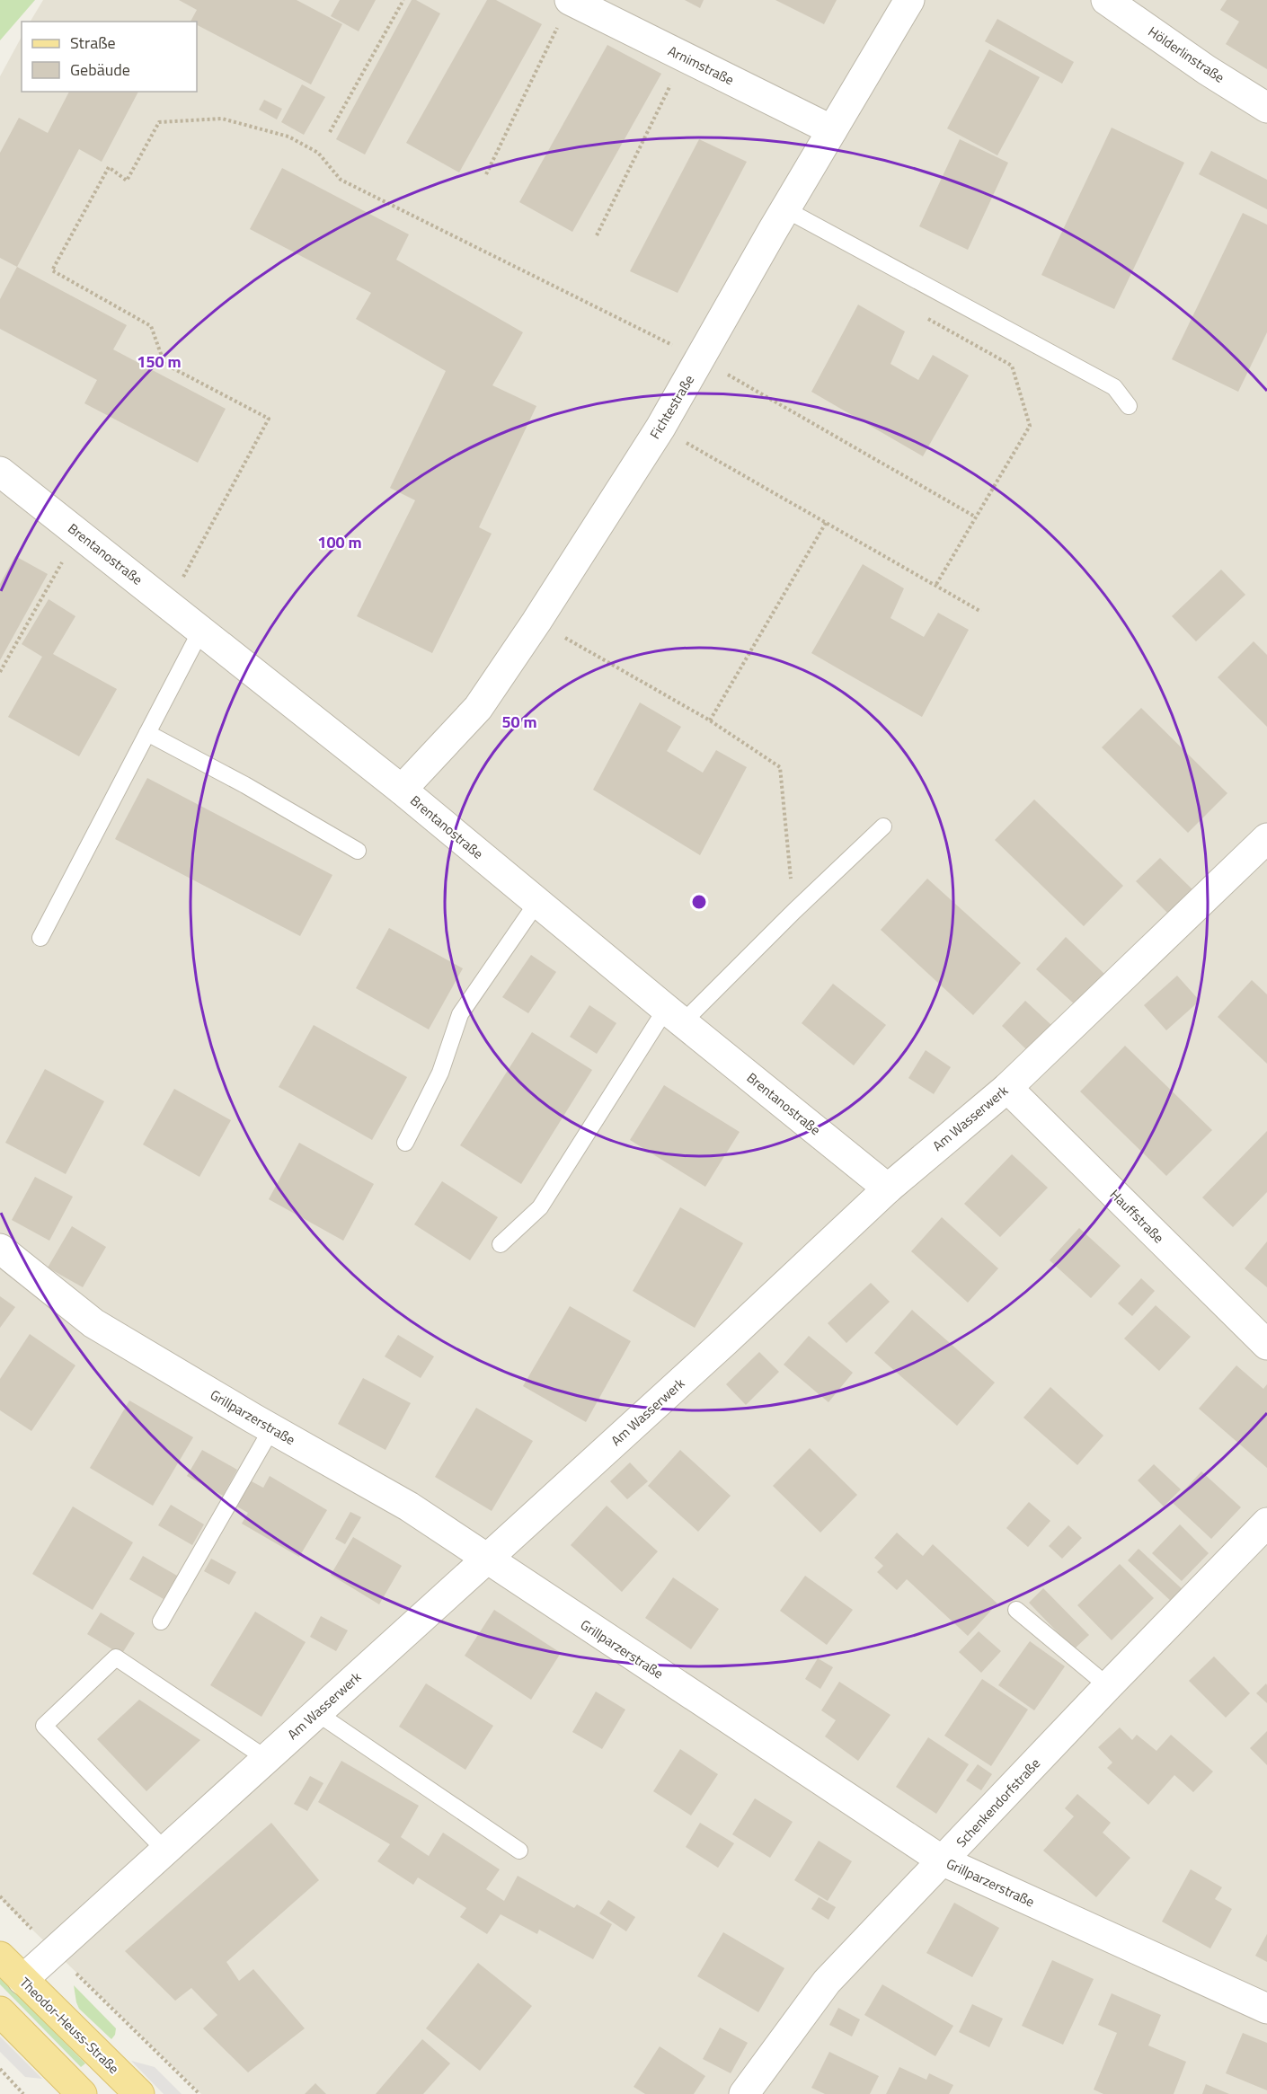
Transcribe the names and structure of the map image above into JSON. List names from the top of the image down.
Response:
{
  "streets": {
    "main road": ["Theodor-Heuss-Straße"],
    "street": [
      "Hölderlinstraße",
      "Arnimstraße",
      "Fichtestraße",
      "Brentanostraße",
      "Am Wasserwerk",
      "Hauffstraße",
      "Grillparzerstraße",
      "Schenkendorfstraße"
    ]
  },
  "crossings": [
    ["Arnimstraße", "Fichtestraße"],
    ["Fichtestraße", "Brentanostraße"],
    ["Brentanostraße", "Am Wasserwerk"],
    ["Am Wasserwerk", "Hauffstraße"],
    ["Am Wasserwerk", "Grillparzerstraße"],
    ["Am Wasserwerk", "Theodor-Heuss-Straße"],
    ["Grillparzerstraße", "Schenkendorfstraße"]
  ],
  "legend": ["Straße", "Gebäude"],
  "rings": ["150 m", "100 m", "50 m"]
}
